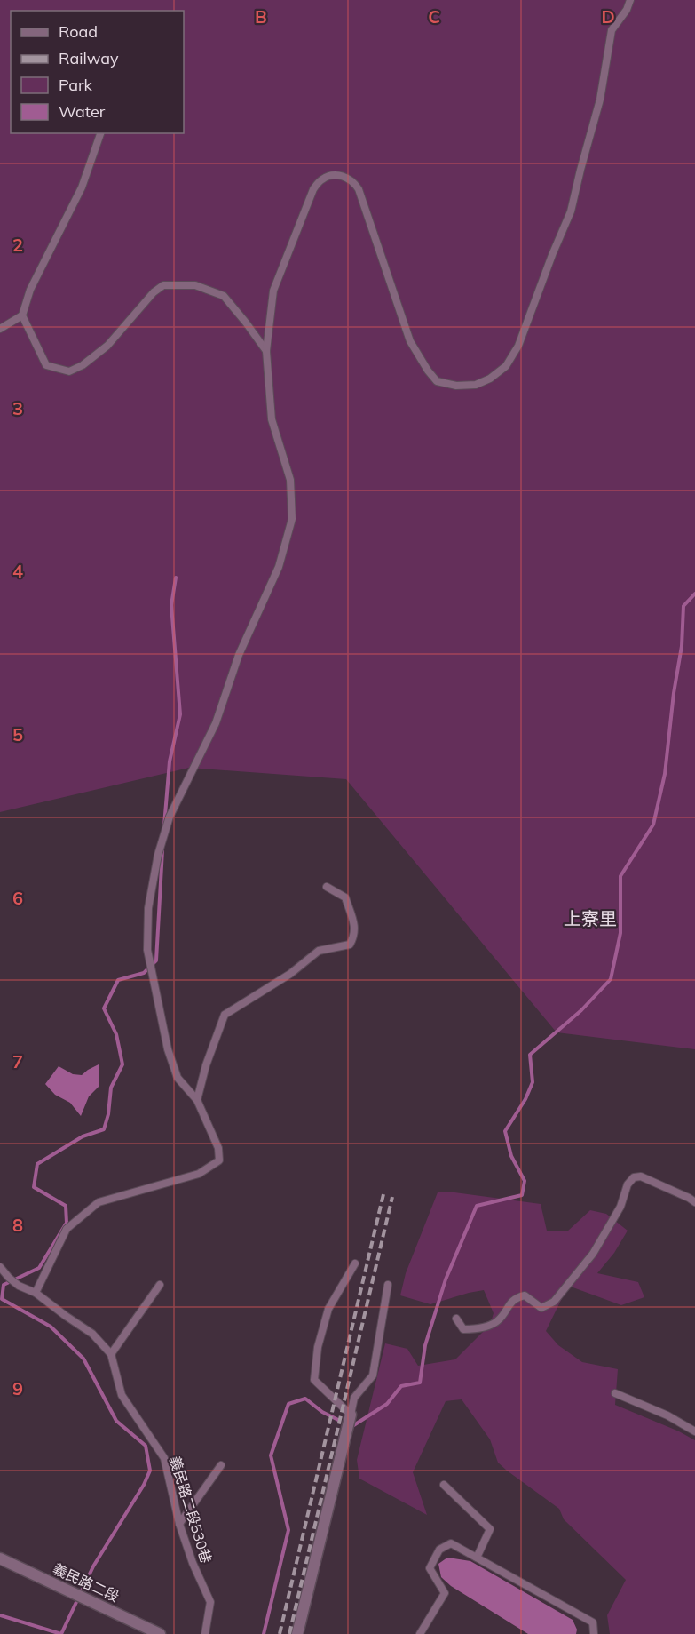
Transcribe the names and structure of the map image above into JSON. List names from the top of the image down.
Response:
{
  "streets": {
    "street": ["義民路二段"],
    "lane": ["義民路二段530巷"]
  },
  "districts": ["上寮里"],
  "legend": [
    "Road",
    "Railway",
    "Park",
    "Water"
  ],
  "grid": {
    "columns": ["B", "C", "D"],
    "rows": [
      "2",
      "3",
      "4",
      "5",
      "6",
      "7",
      "8",
      "9"
    ]
  }
}
